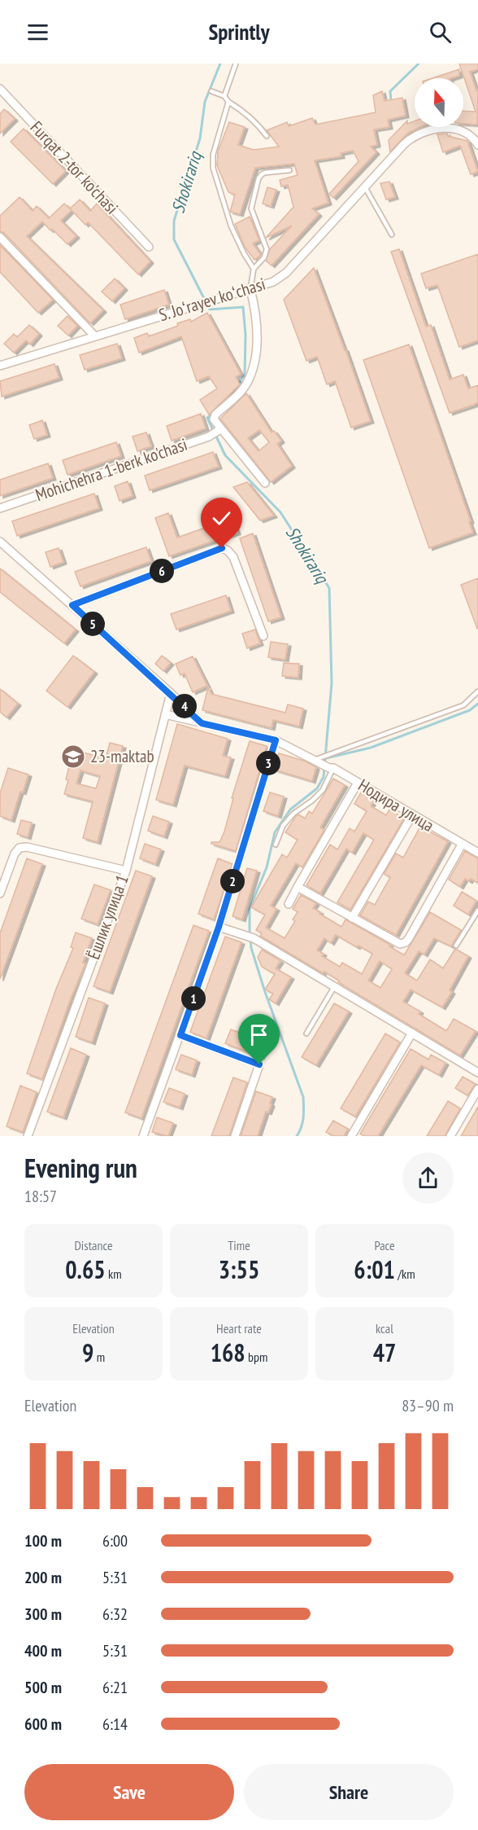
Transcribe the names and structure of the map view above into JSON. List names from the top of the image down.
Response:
{
  "streets": {
    "street": [
      "Furqat 2-tor ko'chasi",
      "S. Joʻrayev koʻchasi",
      "Mohichehra 1-berk ko'chasi",
      "Нодира улица",
      "Ёшлик улица 1"
    ]
  },
  "crossings": [
    ["Нодира улица", "Ёшлик улица 1"]
  ],
  "water": ["Shokirariq"],
  "places": {
    "school or university": ["23-maktab"]
  },
  "north": "top",
  "page": {
    "header": "Sprintly",
    "pins": [
      "6",
      "5",
      "4",
      "3",
      "2",
      "1"
    ],
    "heading": ["Evening run", "18:57"],
    "stats": [
      ["Distance", "0.65 km"],
      ["Time", "3:55"],
      ["Pace", "6:01 /km"],
      ["Elevation", "9 m"],
      ["Heart rate", "168 bpm"],
      ["kcal", "47"]
    ],
    "chart": ["Elevation", "83–90 m"],
    "list": [
      {
        "name": "100 m",
        "note": "6:00"
      },
      {
        "name": "200 m",
        "note": "5:31"
      },
      {
        "name": "300 m",
        "note": "6:32"
      },
      {
        "name": "400 m",
        "note": "5:31"
      },
      {
        "name": "500 m",
        "note": "6:21"
      },
      {
        "name": "600 m",
        "note": "6:14"
      }
    ],
    "buttons": ["Save", "Share"]
  }
}
